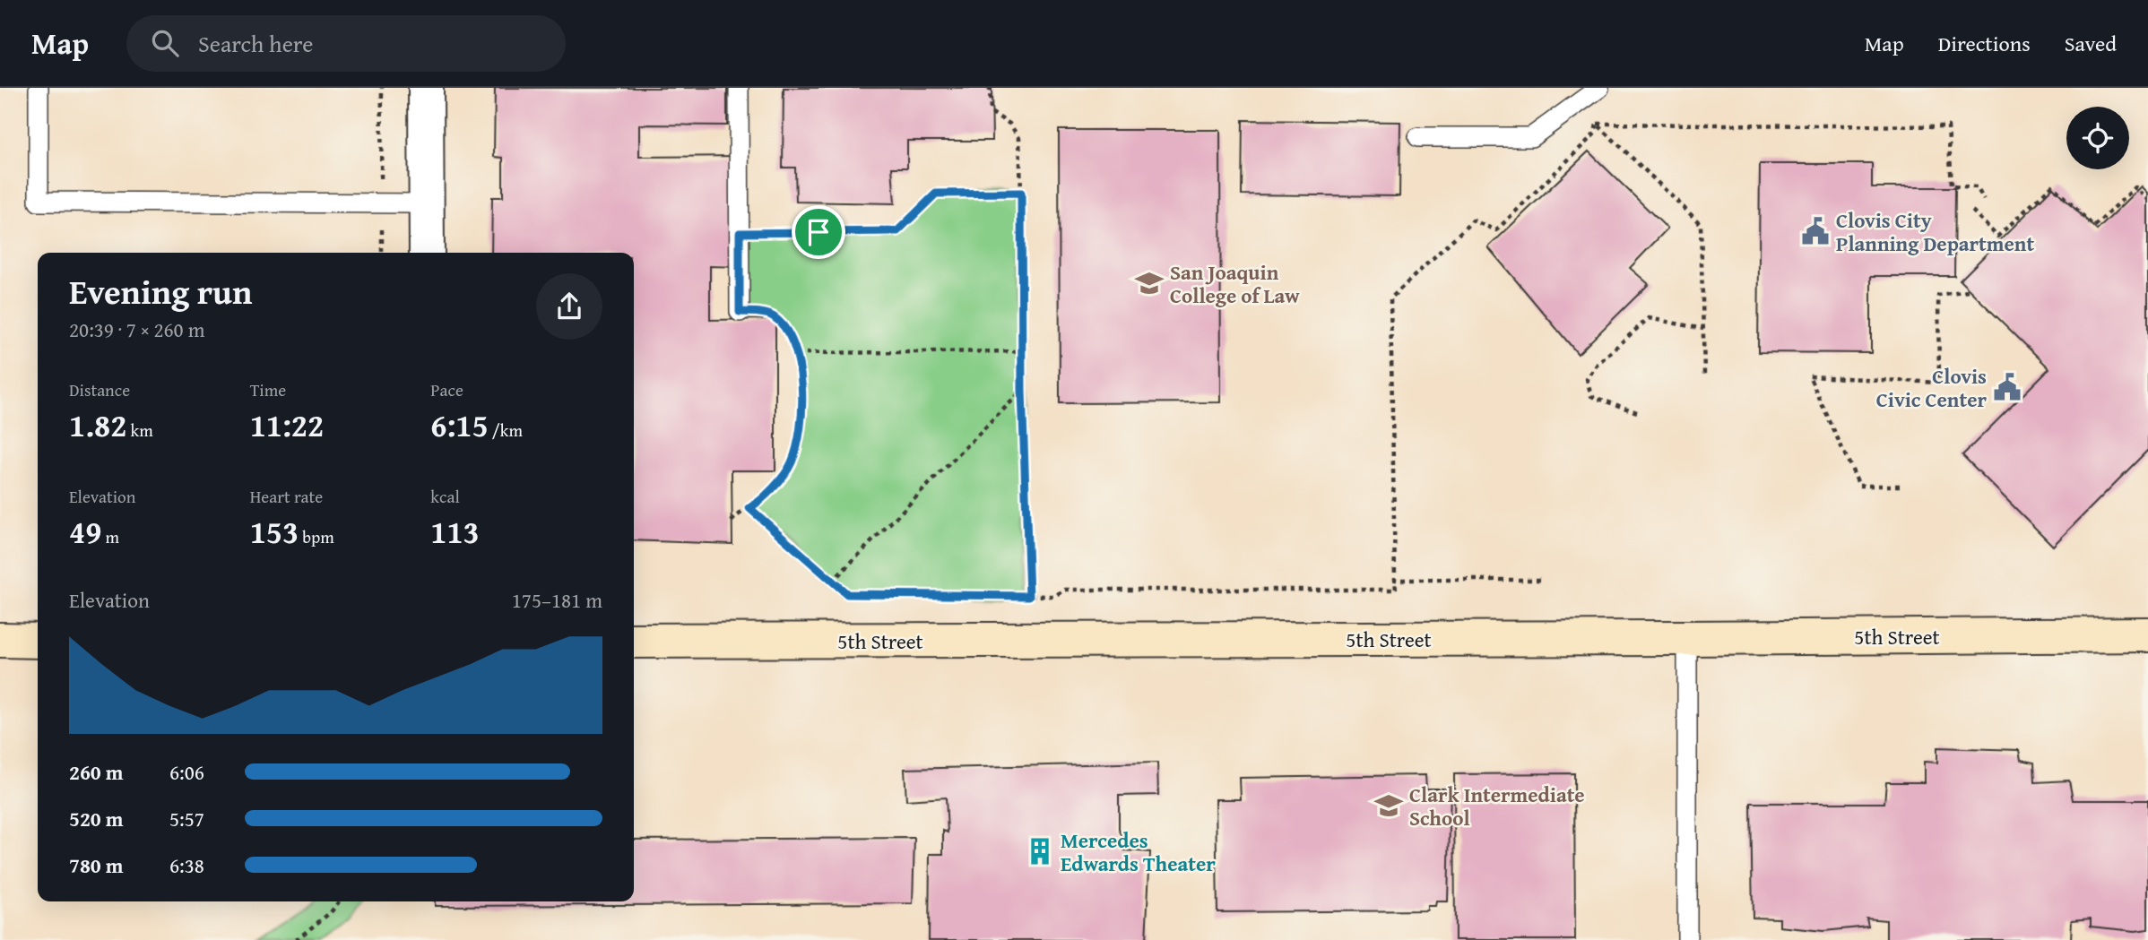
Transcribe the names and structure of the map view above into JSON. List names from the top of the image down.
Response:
{
  "streets": {
    "main road": ["5th Street"]
  },
  "places": {
    "public building": ["Clovis City Planning Department", "Clovis Civic Center"],
    "school or university": ["San Joaquin College of Law", "Clark Intermediate School"],
    "building": ["Mercedes Edwards Theater"]
  },
  "page": {
    "header": "Map",
    "search": "Search here",
    "nav": ["Map", "Directions", "Saved"],
    "heading": ["Evening run", "20:39 · 7 × 260 m"],
    "stats": [
      ["Distance", "1.82 km"],
      ["Time", "11:22"],
      ["Pace", "6:15 /km"],
      ["Elevation", "49 m"],
      ["Heart rate", "153 bpm"],
      ["kcal", "113"]
    ],
    "chart": ["Elevation", "175–181 m"],
    "list": [
      {
        "name": "260 m",
        "note": "6:06"
      },
      {
        "name": "520 m",
        "note": "5:57"
      },
      {
        "name": "780 m",
        "note": "6:38"
      }
    ]
  }
}
